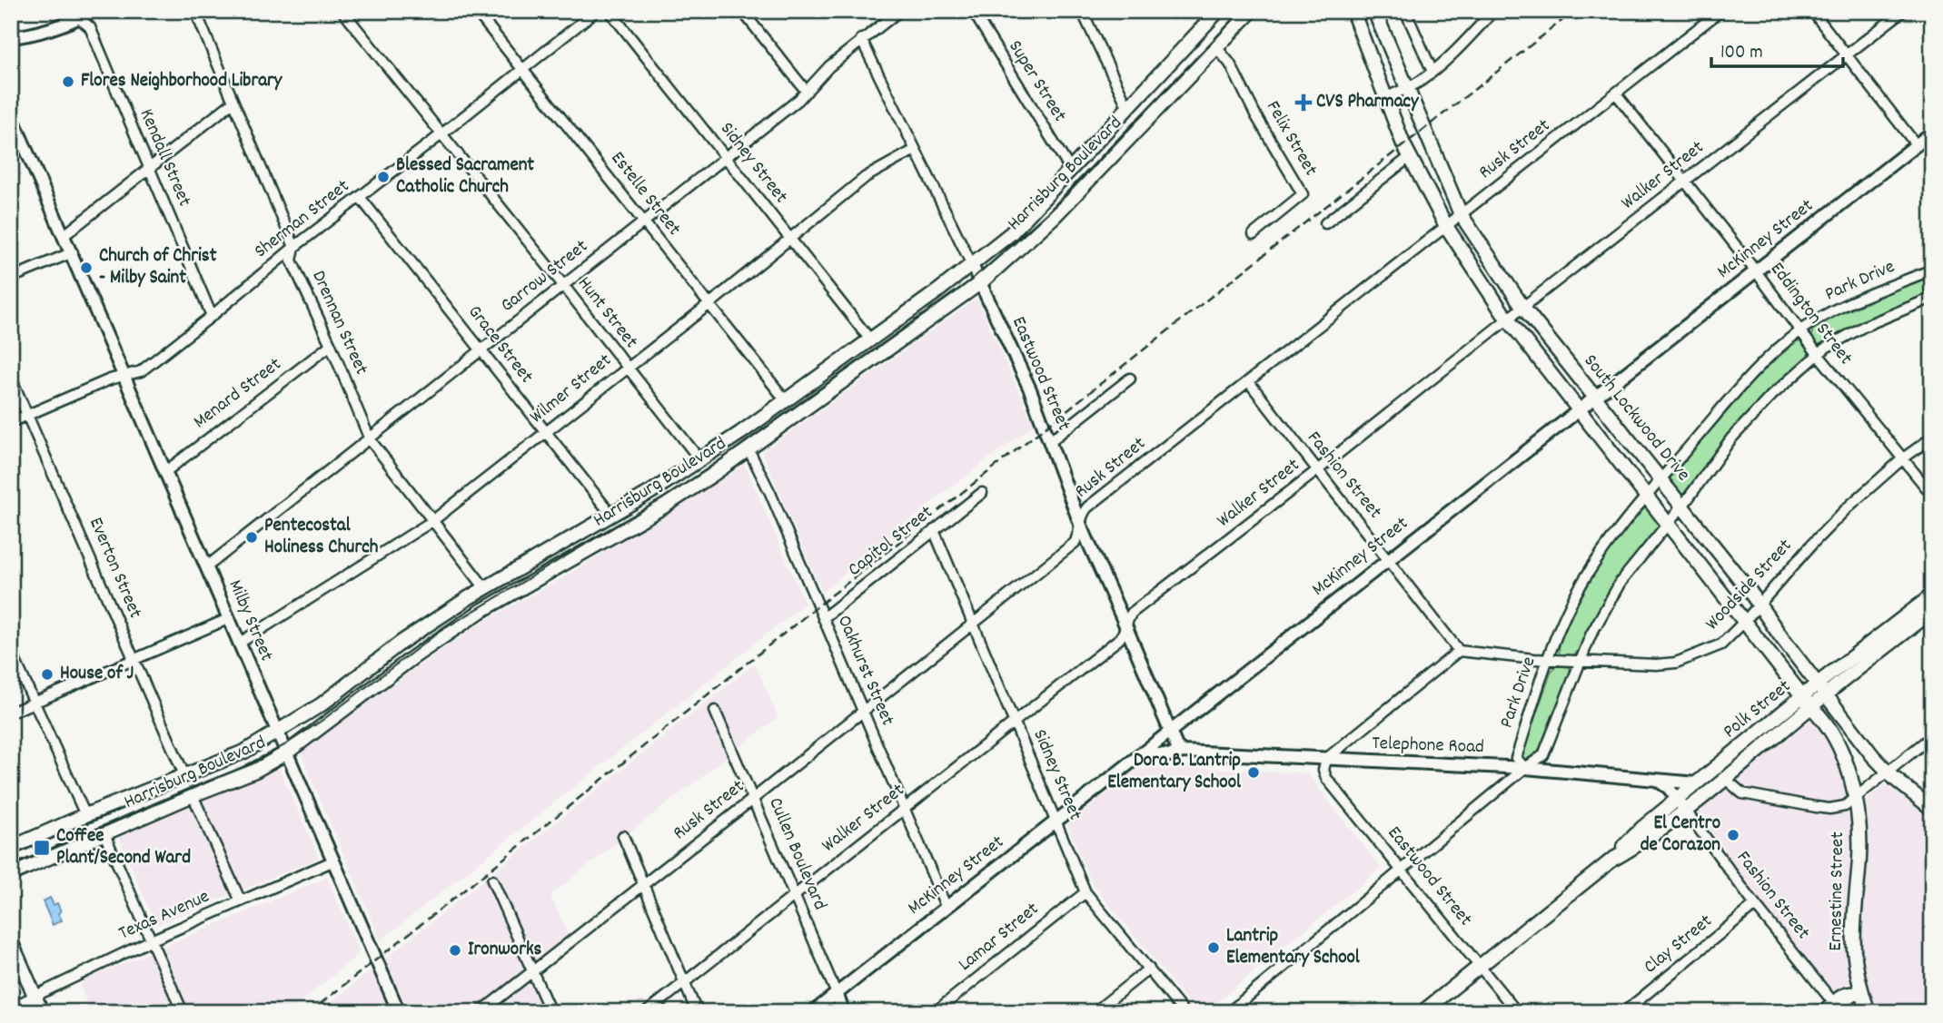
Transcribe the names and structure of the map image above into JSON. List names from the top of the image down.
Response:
{
  "streets": {
    "main road": [
      "Harrisburg Boulevard",
      "South Lockwood Drive",
      "Polk Street",
      "Ernestine Street"
    ],
    "street": [
      "Super Street",
      "Felix Street",
      "Rusk Street",
      "Kendall Street",
      "Sidney Street",
      "Walker Street",
      "Estelle Street",
      "Sherman Street",
      "McKinney Street",
      "Garrow Street",
      "Park Drive",
      "Hunt Street",
      "Eddington Street",
      "Drennan Street",
      "Grace Street",
      "Eastwood Street",
      "Wilmer Street",
      "Menard Street",
      "Fashion Street",
      "Capitol Street",
      "Everton Street",
      "Woodside Street",
      "Milby Street",
      "Oakhurst Street",
      "Telephone Road",
      "Cullen Boulevard",
      "Texas Avenue",
      "Lamar Street",
      "Clay Street"
    ]
  },
  "crossings": [
    ["Super Street", "Harrisburg Boulevard"],
    ["Felix Street", "Harrisburg Boulevard"],
    ["Rusk Street", "Sidney Street"],
    ["Rusk Street", "Eddington Street"],
    ["Rusk Street", "Eastwood Street"],
    ["Rusk Street", "South Lockwood Drive"],
    ["Rusk Street", "Fashion Street"],
    ["Rusk Street", "Oakhurst Street"],
    ["Rusk Street", "Cullen Boulevard"],
    ["Kendall Street", "Sherman Street"],
    ["Sidney Street", "Harrisburg Boulevard"],
    ["Sidney Street", "Walker Street"],
    ["Sidney Street", "McKinney Street"],
    ["Sidney Street", "Garrow Street"],
    ["Sidney Street", "Wilmer Street"],
    ["Sidney Street", "Capitol Street"],
    ["Sidney Street", "Lamar Street"],
    ["Harrisburg Boulevard", "Estelle Street"],
    ["Harrisburg Boulevard", "Hunt Street"],
    ["Harrisburg Boulevard", "Drennan Street"],
    ["Harrisburg Boulevard", "Grace Street"],
    ["Harrisburg Boulevard", "Eastwood Street"],
    ["Harrisburg Boulevard", "Everton Street"],
    ["Harrisburg Boulevard", "Milby Street"],
    ["Harrisburg Boulevard", "Oakhurst Street"],
    ["Walker Street", "Eddington Street"],
    ["Walker Street", "Eastwood Street"],
    ["Walker Street", "South Lockwood Drive"],
    ["Walker Street", "Fashion Street"],
    ["Walker Street", "Oakhurst Street"],
    ["Walker Street", "Cullen Boulevard"],
    ["Estelle Street", "Sherman Street"],
    ["Estelle Street", "Garrow Street"],
    ["Estelle Street", "Wilmer Street"],
    ["Sherman Street", "Hunt Street"],
    ["Sherman Street", "Drennan Street"],
    ["Sherman Street", "Grace Street"],
    ["Sherman Street", "Everton Street"],
    ["Sherman Street", "Milby Street"],
    ["McKinney Street", "Eddington Street"],
    ["McKinney Street", "Eastwood Street"],
    ["McKinney Street", "South Lockwood Drive"],
    ["McKinney Street", "Fashion Street"],
    ["McKinney Street", "Oakhurst Street"],
    ["McKinney Street", "Telephone Road"],
    ["McKinney Street", "Cullen Boulevard"],
    ["Garrow Street", "Hunt Street"],
    ["Garrow Street", "Drennan Street"],
    ["Garrow Street", "Grace Street"],
    ["Garrow Street", "Eastwood Street"],
    ["Garrow Street", "Milby Street"],
    ["Park Drive", "Eddington Street"],
    ["Park Drive", "South Lockwood Drive"],
    ["Park Drive", "Woodside Street"],
    ["Park Drive", "Telephone Road"],
    ["Hunt Street", "Wilmer Street"],
    ["Eddington Street", "Woodside Street"],
    ["Drennan Street", "Wilmer Street"],
    ["Drennan Street", "Menard Street"],
    ["Grace Street", "Wilmer Street"],
    ["Eastwood Street", "Wilmer Street"],
    ["Eastwood Street", "Polk Street"],
    ["Eastwood Street", "Telephone Road"],
    ["Wilmer Street", "Milby Street"],
    ["Menard Street", "Milby Street"],
    ["South Lockwood Drive", "Woodside Street"],
    ["South Lockwood Drive", "Polk Street"],
    ["South Lockwood Drive", "Ernestine Street"],
    ["Fashion Street", "Woodside Street"],
    ["Fashion Street", "Polk Street"],
    ["Fashion Street", "Clay Street"],
    ["Capitol Street", "Oakhurst Street"],
    ["Milby Street", "Texas Avenue"],
    ["Polk Street", "Telephone Road"],
    ["Polk Street", "Ernestine Street"]
  ],
  "places": {
    "other": [
      "Flores Neighborhood Library",
      "Blessed Sacrament Catholic Church",
      "Church of Christ - Milby Saint",
      "Pentecostal Holiness Church",
      "House of J",
      "Dora B. Lantrip Elementary School",
      "El Centro de Corazon",
      "Lantrip Elementary School",
      "Ironworks"
    ],
    "health": ["CVS Pharmacy"],
    "transit": ["Coffee Plant/Second Ward"]
  },
  "scale_bar": "100 m"
}
